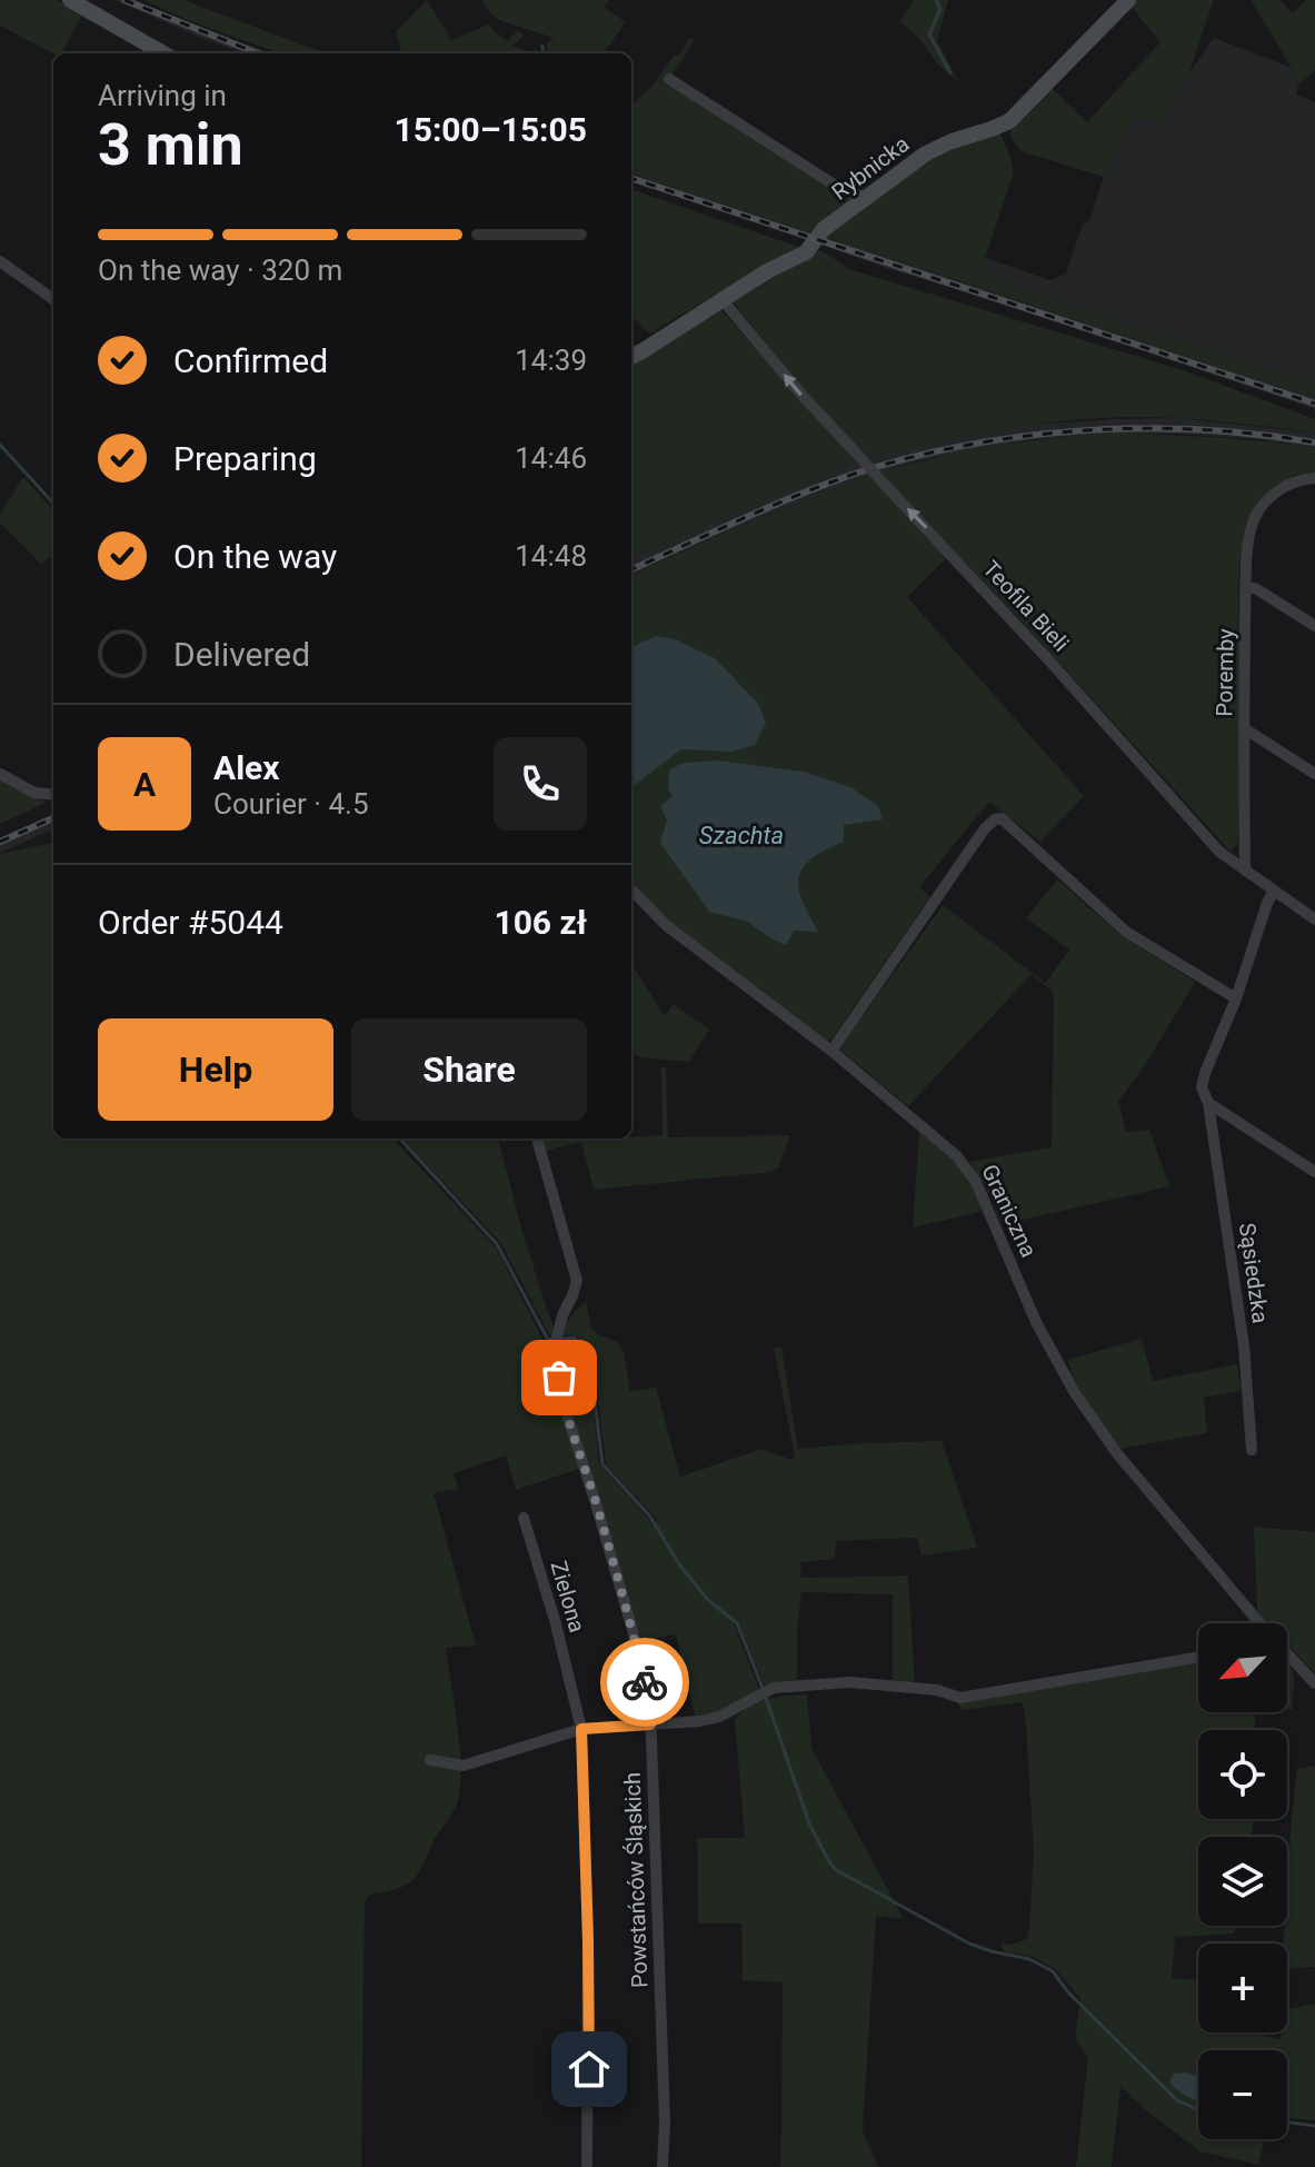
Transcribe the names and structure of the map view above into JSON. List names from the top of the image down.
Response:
{
  "streets": {
    "street": [
      "Rybnicka",
      "Teofila Bieli",
      "Poremby",
      "Graniczna",
      "Sąsiedzka",
      "Zielona",
      "Powstańców Śląskich"
    ]
  },
  "crossings": [
    ["Rybnicka", "Teofila Bieli"],
    ["Teofila Bieli", "Poremby"],
    ["Teofila Bieli", "Sąsiedzka"]
  ],
  "one_way": ["Teofila Bieli"],
  "water": ["Szachta"],
  "north": "bottom left",
  "page": {
    "heading": ["3 min", "Arriving in", "15:00–15:05"],
    "panel": [
      "Alex",
      "Courier · 4.5",
      "Order #5044",
      "106 zł"
    ],
    "bar": "On the way · 320 m",
    "list": [
      ["Confirmed", "14:39"],
      ["Preparing", "14:46"],
      ["On the way", "14:48"],
      "Delivered"
    ],
    "round": "A",
    "buttons": ["Help", "Share"],
    "map_buttons": ["+", "−"]
  }
}
